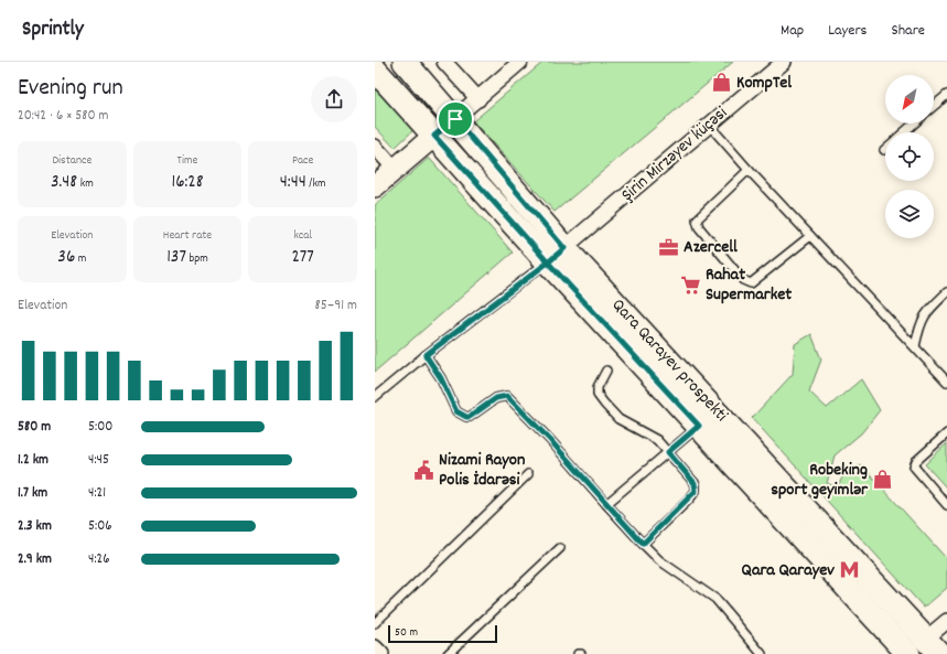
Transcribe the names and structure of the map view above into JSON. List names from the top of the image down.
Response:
{
  "streets": {
    "main road": ["Qara Qarayev prospekti"],
    "street": ["Şirin Mirzəyev küçəsi"]
  },
  "crossings": [
    ["Şirin Mirzəyev küçəsi", "Qara Qarayev prospekti"]
  ],
  "places": {
    "shop": ["KompTel", "Robeking sport geyimlər"],
    "office": ["Azercell"],
    "supermarket": ["Rahat Supermarket"],
    "public building": ["Nizami Rayon Polis İdarəsi"],
    "metro station": ["Qara Qarayev"]
  },
  "scale_bar": "50 m",
  "north": "bottom left",
  "page": {
    "header": "Sprintly",
    "nav": ["Map", "Layers", "Share"],
    "heading": ["Evening run", "20:42 · 6 × 580 m"],
    "stats": [
      ["Distance", "3.48 km"],
      ["Time", "16:28"],
      ["Pace", "4:44 /km"],
      ["Elevation", "36 m"],
      ["Heart rate", "137 bpm"],
      ["kcal", "277"]
    ],
    "chart": ["Elevation", "85–91 m"],
    "list": [
      {
        "name": "580 m",
        "note": "5:00"
      },
      {
        "name": "1.2 km",
        "note": "4:45"
      },
      {
        "name": "1.7 km",
        "note": "4:21"
      },
      {
        "name": "2.3 km",
        "note": "5:06"
      },
      {
        "name": "2.9 km",
        "note": "4:26"
      }
    ],
    "scale": "50 m"
  }
}
